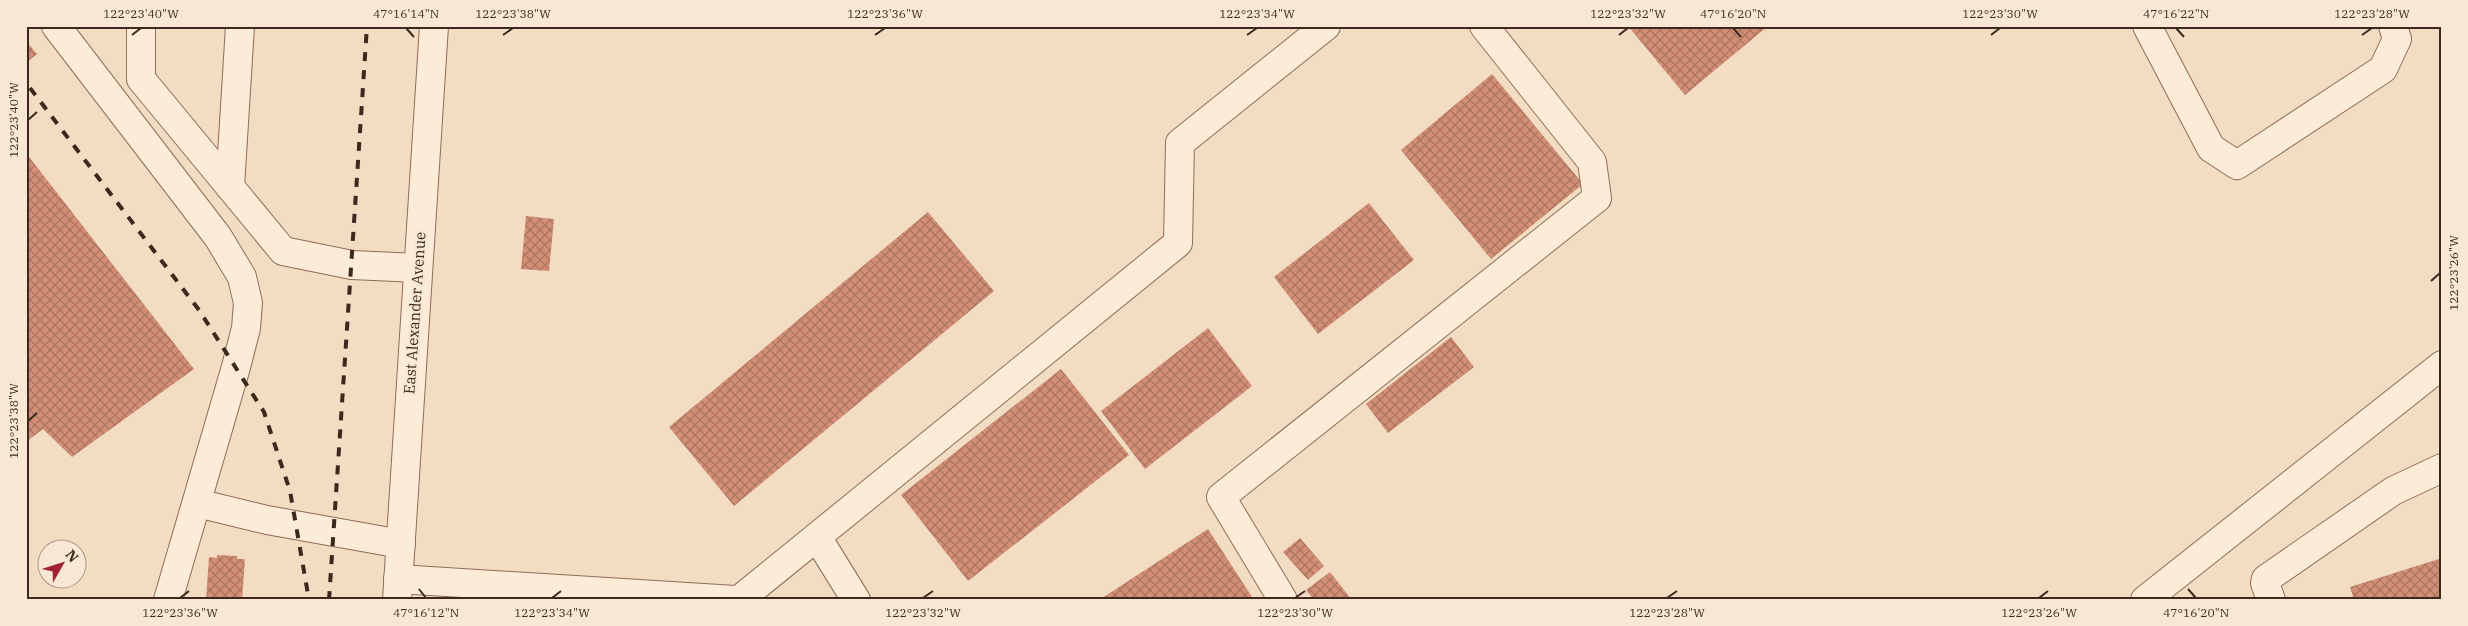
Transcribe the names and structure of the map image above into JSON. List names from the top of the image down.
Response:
{
  "streets": {
    "street": ["East Alexander Avenue"]
  },
  "north": "top right",
  "coordinates": [
    "122°23'40\"W",
    "47°16'14\"N",
    "122°23'38\"W",
    "122°23'36\"W",
    "122°23'34\"W",
    "122°23'32\"W",
    "47°16'20\"N",
    "122°23'30\"W",
    "47°16'22\"N",
    "122°23'28\"W",
    "122°23'26\"W",
    "47°16'12\"N"
  ]
}
